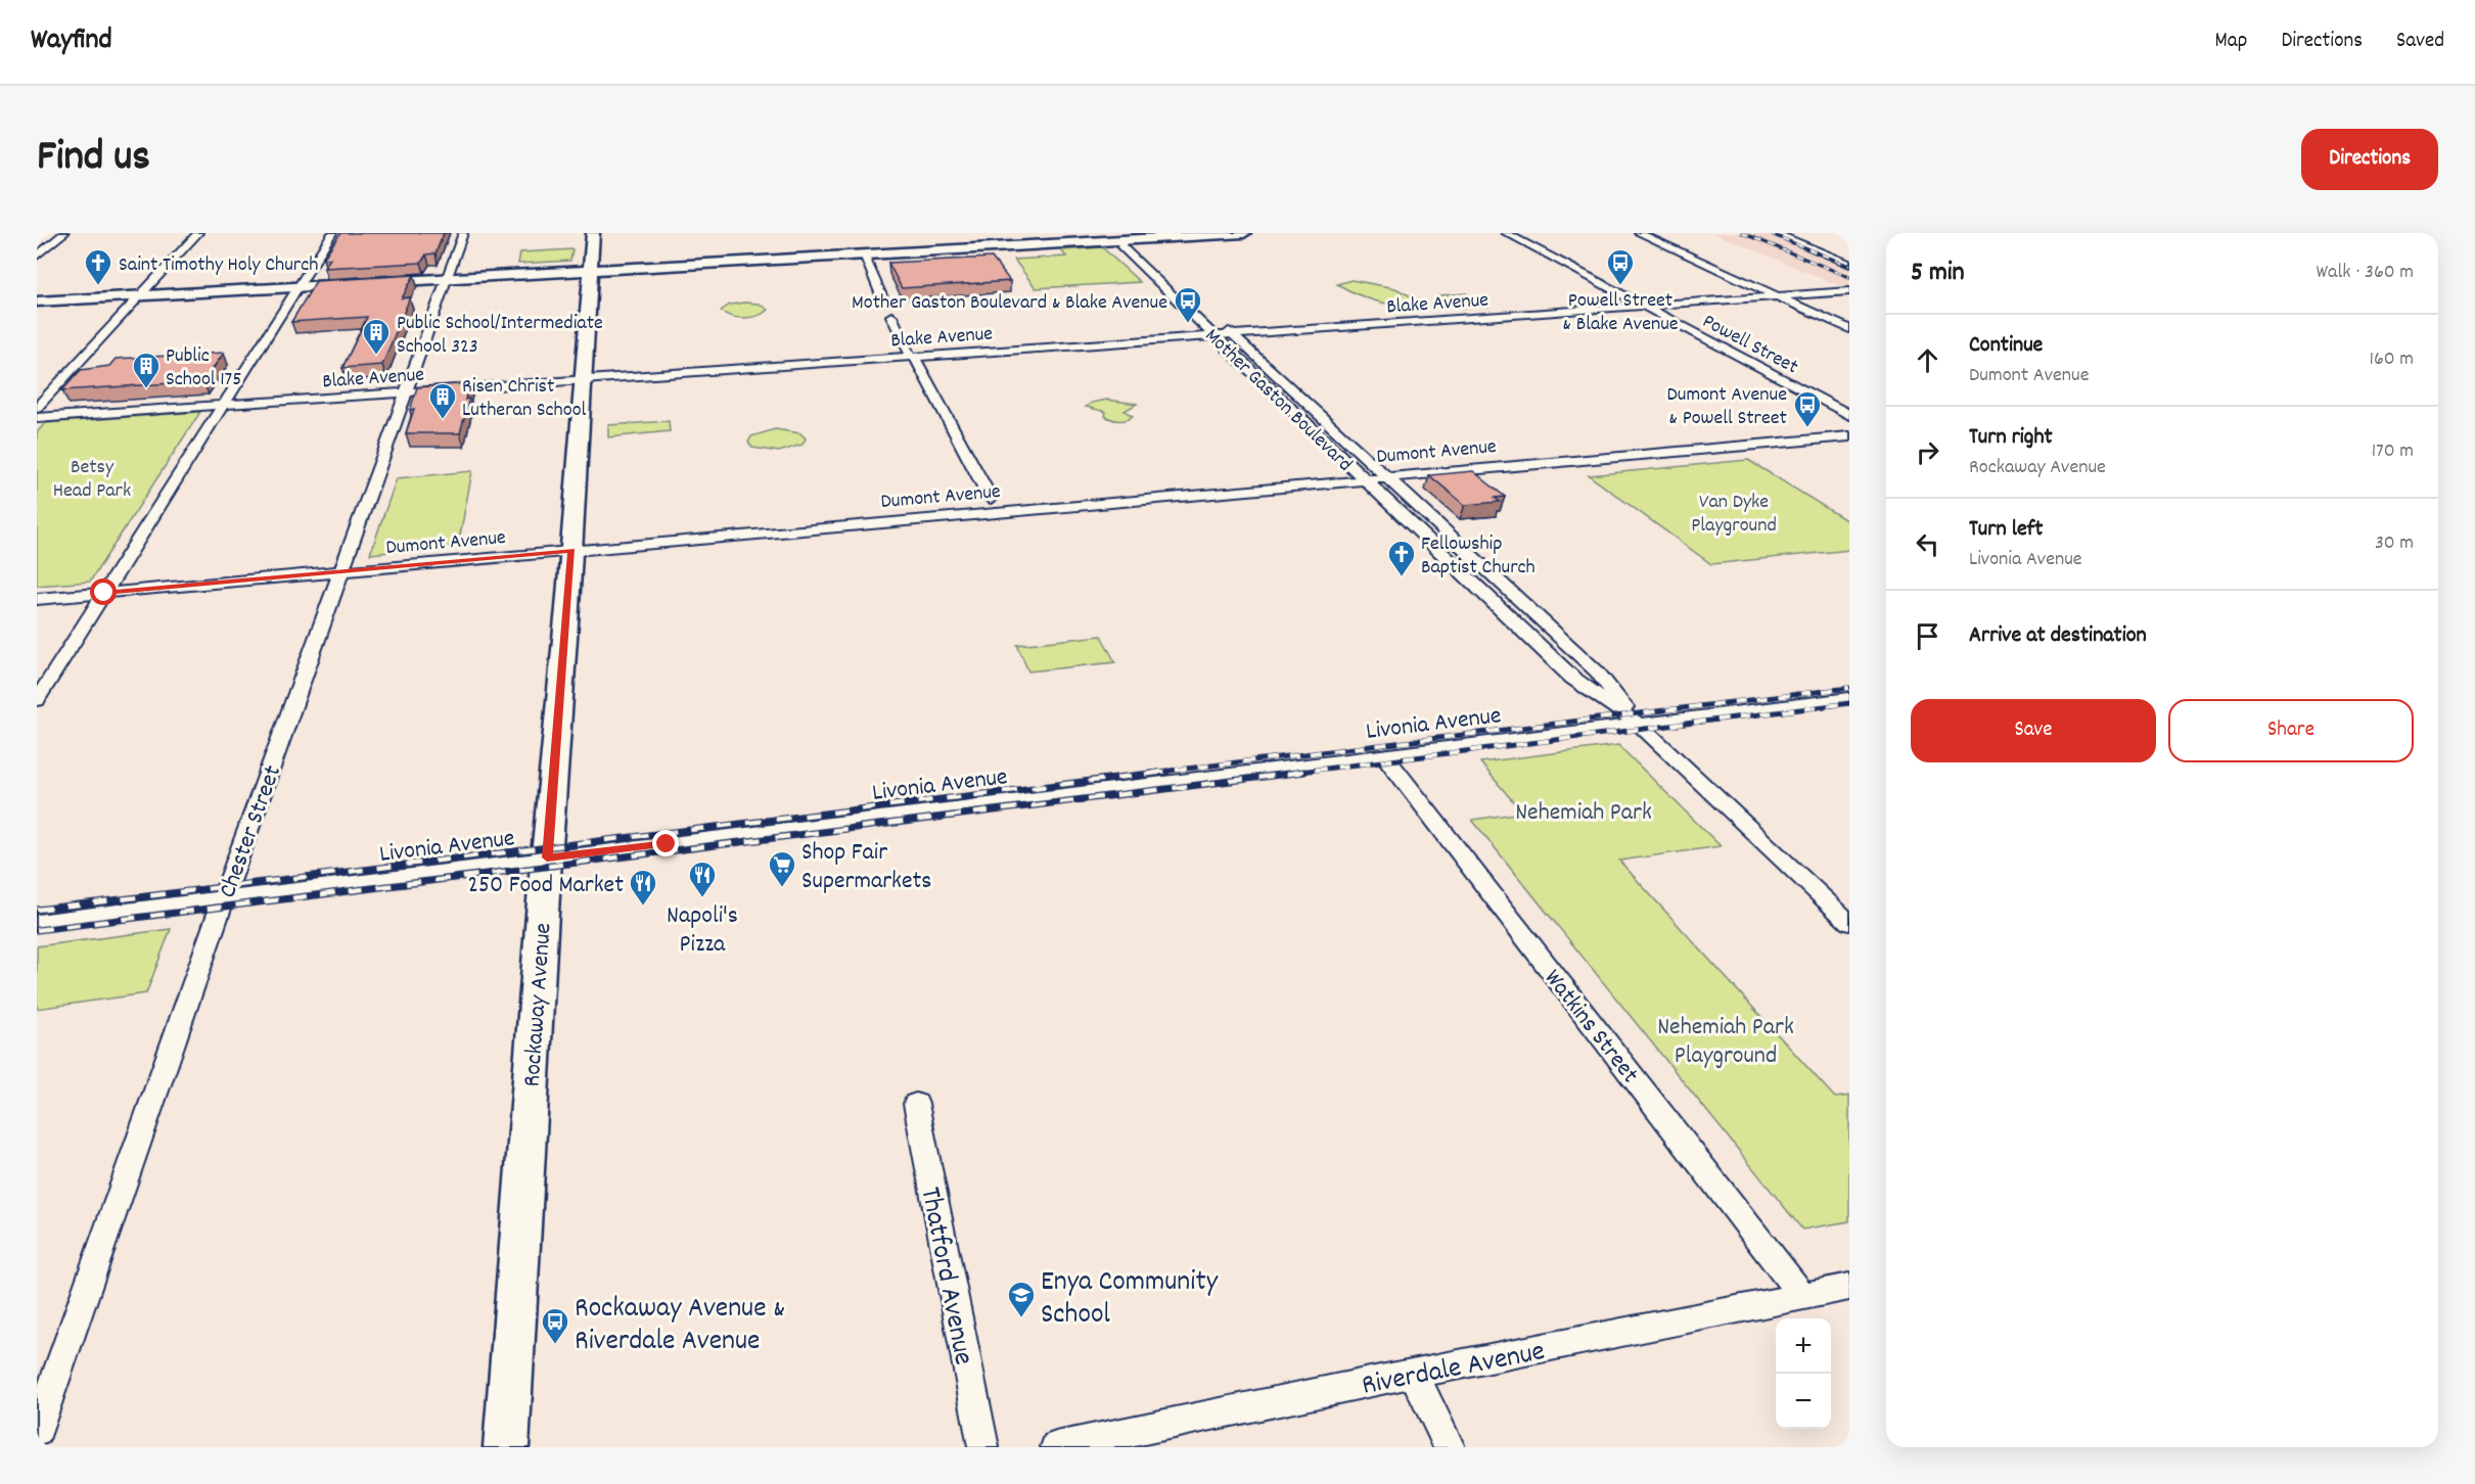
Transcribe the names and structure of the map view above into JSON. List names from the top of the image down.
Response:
{
  "streets": {
    "street": [
      "Blake Avenue",
      "Powell Street",
      "Mother Gaston Boulevard",
      "Dumont Avenue",
      "Livonia Avenue",
      "Chester Street",
      "Rockaway Avenue",
      "Watkins Street",
      "Thatford Avenue",
      "Riverdale Avenue"
    ]
  },
  "crossings": [
    ["Blake Avenue", "Powell Street"],
    ["Blake Avenue", "Mother Gaston Boulevard"],
    ["Blake Avenue", "Chester Street"],
    ["Blake Avenue", "Rockaway Avenue"],
    ["Mother Gaston Boulevard", "Dumont Avenue"],
    ["Mother Gaston Boulevard", "Livonia Avenue"],
    ["Dumont Avenue", "Chester Street"],
    ["Dumont Avenue", "Rockaway Avenue"],
    ["Livonia Avenue", "Chester Street"],
    ["Livonia Avenue", "Rockaway Avenue"],
    ["Livonia Avenue", "Watkins Street"],
    ["Watkins Street", "Riverdale Avenue"]
  ],
  "parks": [
    "Betsy Head Park",
    "Van Dyke Playground",
    "Nehemiah Park",
    "Nehemiah Park Playground"
  ],
  "places": {
    "church": ["Saint Timothy Holy Church", "Fellowship Baptist Church"],
    "bus stop": [
      "Powell Street & Blake Avenue",
      "Mother Gaston Boulevard & Blake Avenue",
      "Dumont Avenue & Powell Street",
      "Rockaway Avenue & Riverdale Avenue"
    ],
    "building": ["Public School/Intermediate School 323", "Public School 175", "Risen Christ Lutheran School"],
    "supermarket": ["Shop Fair Supermarkets"],
    "restaurant": ["Napoli's Pizza", "250 Food Market"],
    "school or university": ["Enya Community School"]
  },
  "page": {
    "header": "Wayfind",
    "nav": ["Map", "Directions", "Saved"],
    "title": "Find us",
    "buttons": [
      "Directions",
      ["Save", "Share"]
    ],
    "heading": ["5 min", "Walk · 360 m"],
    "list": [
      ["Continue", "Dumont Avenue", "160 m"],
      ["Turn right", "Rockaway Avenue", "170 m"],
      ["Turn left", "Livonia Avenue", "30 m"],
      "Arrive at destination"
    ],
    "map_buttons": ["+", "−"]
  }
}
